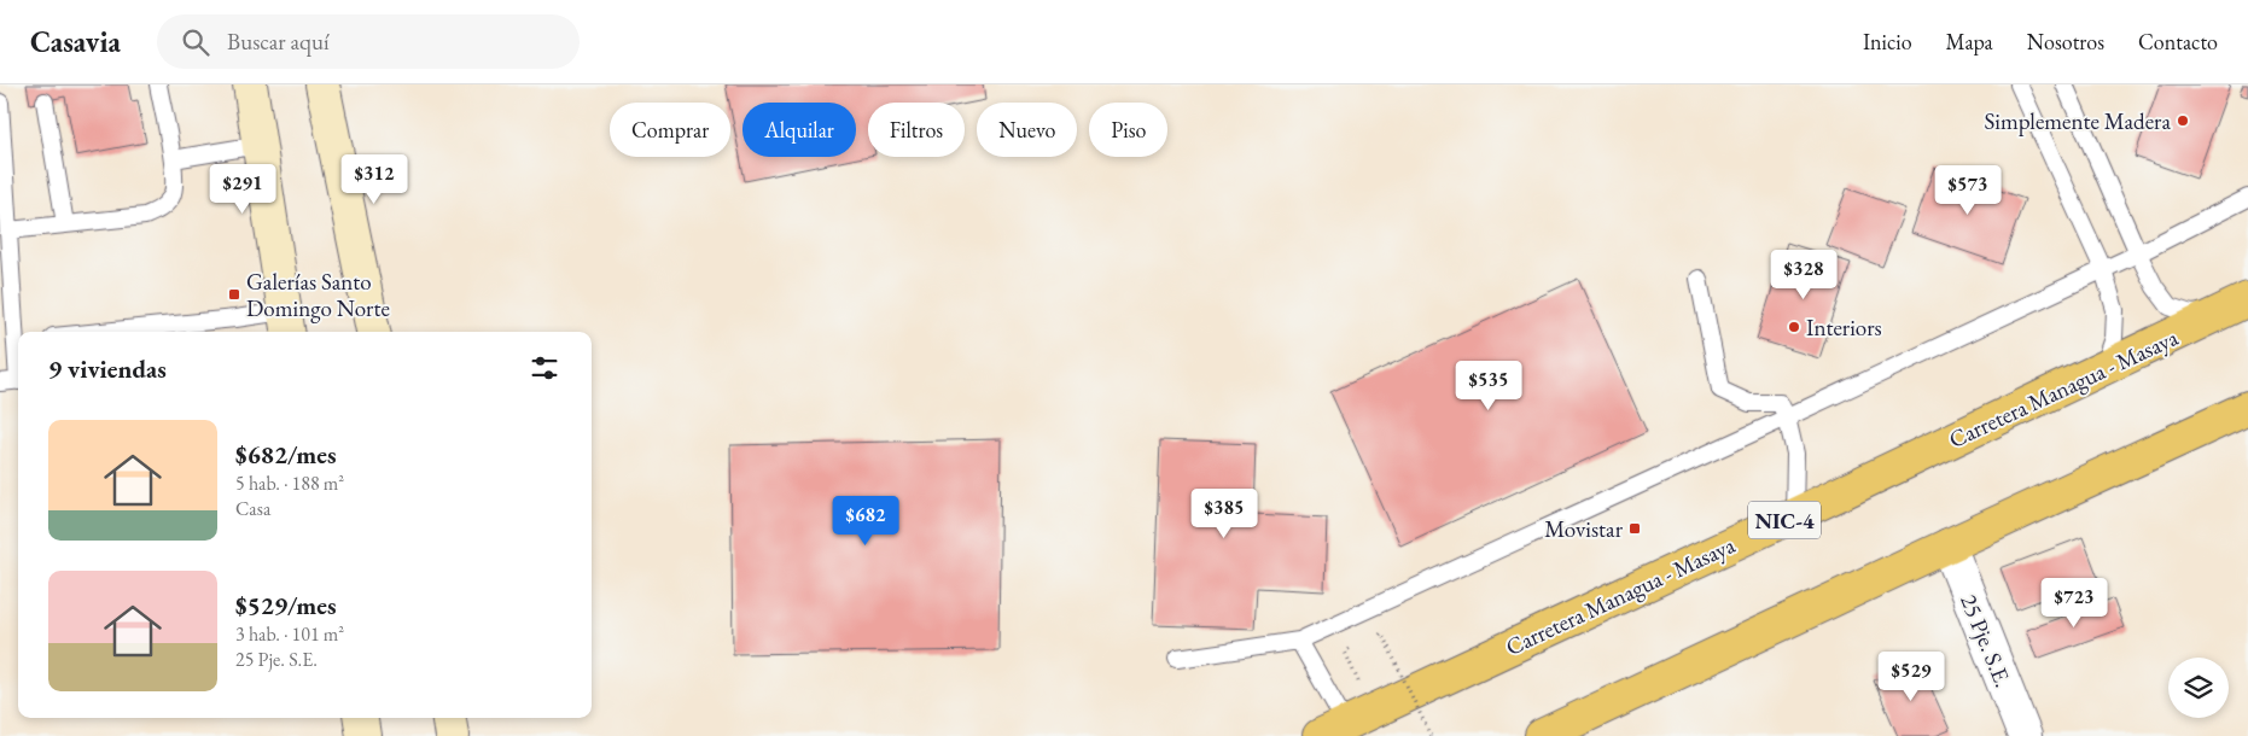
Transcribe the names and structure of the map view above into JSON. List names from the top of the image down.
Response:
{
  "streets": {
    "highway": ["Carretera Managua - Masaya", "NIC-4"],
    "street": ["25 Pje. S.E."]
  },
  "places": {
    "other": ["Simplemente Madera", "Interiors"],
    "transit": ["Galerías Santo Domingo Norte", "Movistar"]
  },
  "page": {
    "header": "Casavia",
    "search": "Buscar aquí",
    "nav": [
      "Inicio",
      "Mapa",
      "Nosotros",
      "Contacto"
    ],
    "chip": [
      "Comprar",
      "Alquilar",
      "Filtros",
      "Nuevo",
      "Piso"
    ],
    "price": [
      "$312",
      "$291",
      "$573",
      "$328",
      "$535",
      "$385",
      "$682",
      "$723",
      "$529"
    ],
    "heading": "9 viviendas",
    "list": [
      {
        "name": "$682/mes",
        "note": "5 hab. · 188 m² · Casa"
      },
      {
        "name": "$529/mes",
        "note": "3 hab. · 101 m² · 25 Pje. S.E."
      }
    ]
  }
}
